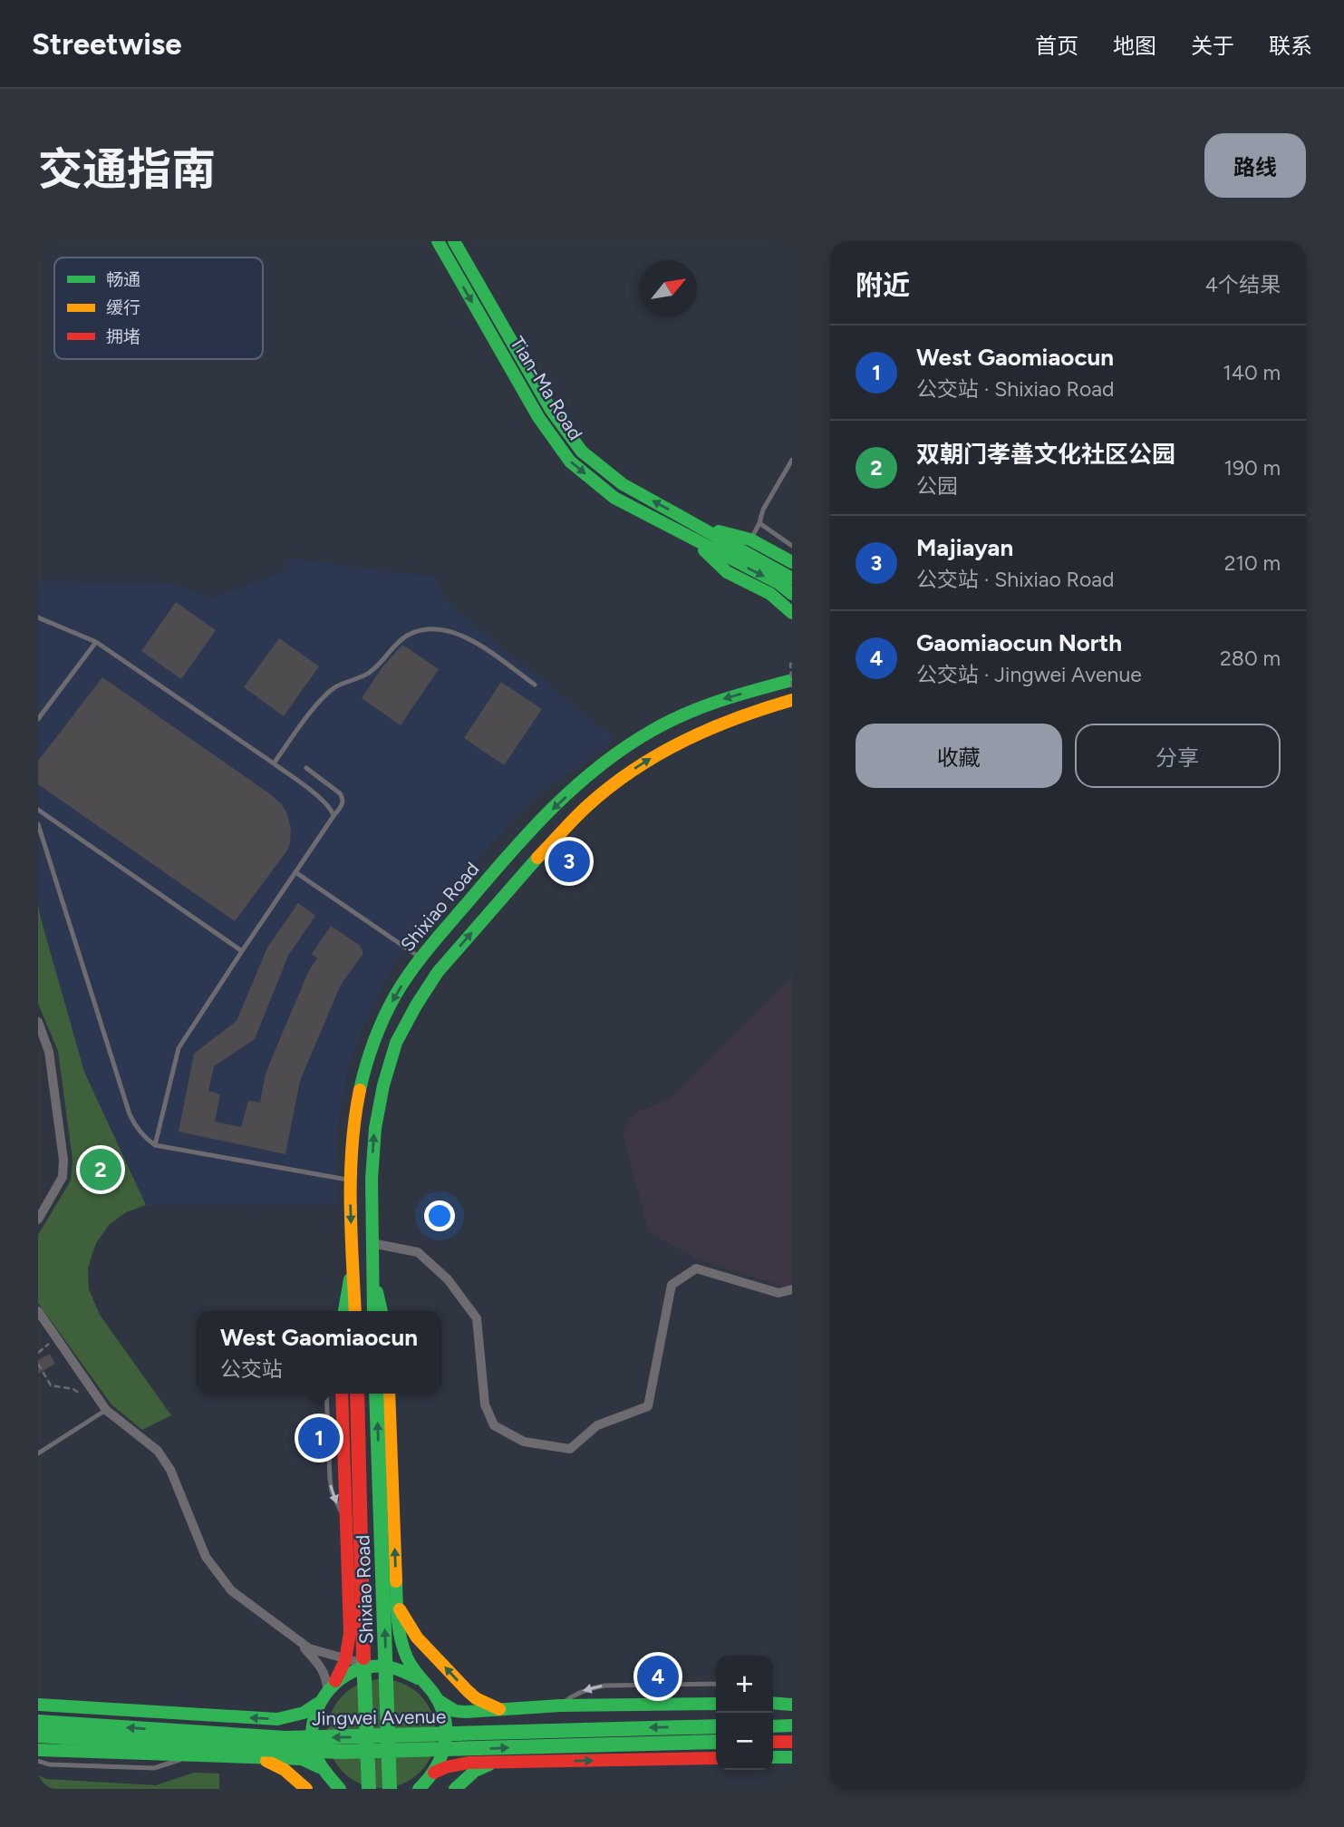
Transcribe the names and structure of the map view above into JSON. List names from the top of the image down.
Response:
{
  "streets": {
    "main road": ["Tian-Ma Road", "Shixiao Road", "Jingwei Avenue"]
  },
  "legend": ["畅通", "缓行", "拥堵"],
  "north": "top right",
  "page": {
    "header": "Streetwise",
    "nav": [
      "首页",
      "地图",
      "关于",
      "联系"
    ],
    "title": "交通指南",
    "buttons": [
      "路线",
      ["收藏", "分享"]
    ],
    "heading": ["附近", "4个结果"],
    "list": [
      {
        "mark": "1",
        "name": "West Gaomiaocun",
        "note": "公交站 · Shixiao Road",
        "value": "140 m"
      },
      {
        "mark": "2",
        "name": "双朝门孝善文化社区公园",
        "note": "公园",
        "value": "190 m"
      },
      {
        "mark": "3",
        "name": "Majiayan",
        "note": "公交站 · Shixiao Road",
        "value": "210 m"
      },
      {
        "mark": "4",
        "name": "Gaomiaocun North",
        "note": "公交站 · Jingwei Avenue",
        "value": "280 m"
      }
    ],
    "pins": [
      "3",
      "2",
      "1",
      "4"
    ],
    "popup": ["West Gaomiaocun", "公交站"],
    "map_buttons": ["+", "−"]
  }
}
